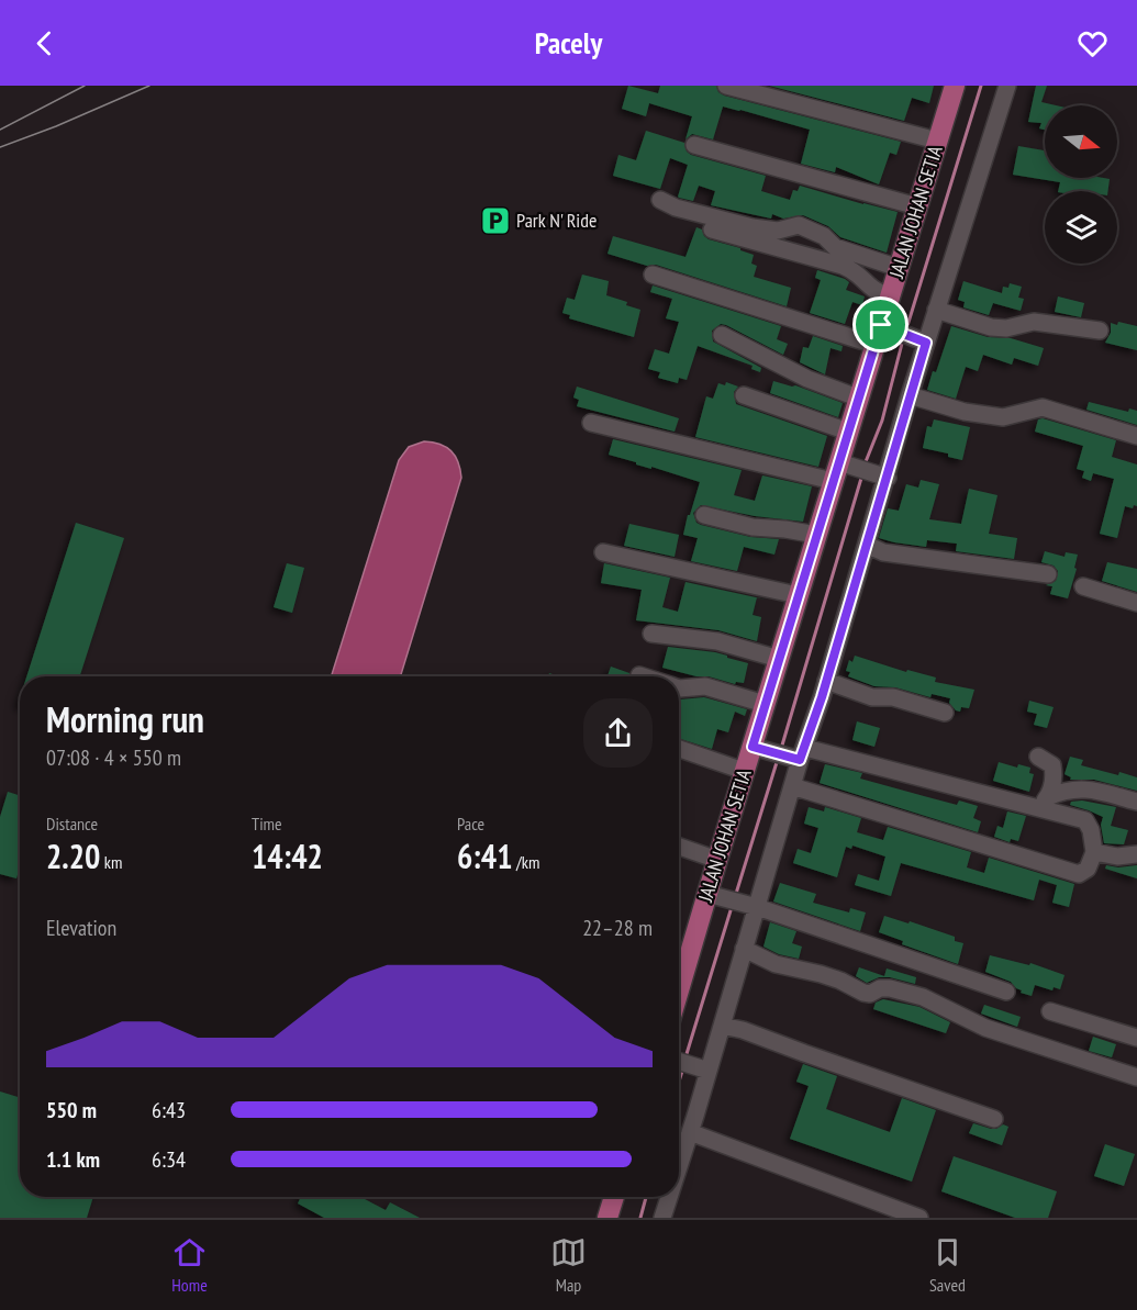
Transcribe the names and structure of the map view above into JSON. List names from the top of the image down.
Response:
{
  "streets": {
    "main road": ["JALAN JOHAN SETIA"]
  },
  "places": {
    "parking": ["Park N' Ride"]
  },
  "north": "right",
  "page": {
    "header": "Pacely",
    "heading": ["Morning run", "07:08 · 4 × 550 m"],
    "stats": [
      ["Distance", "2.20 km"],
      ["Time", "14:42"],
      ["Pace", "6:41 /km"]
    ],
    "chart": ["Elevation", "22–28 m"],
    "list": [
      {
        "name": "550 m",
        "note": "6:43"
      },
      {
        "name": "1.1 km",
        "note": "6:34"
      }
    ],
    "tabs": ["Home", "Map", "Saved"]
  }
}
